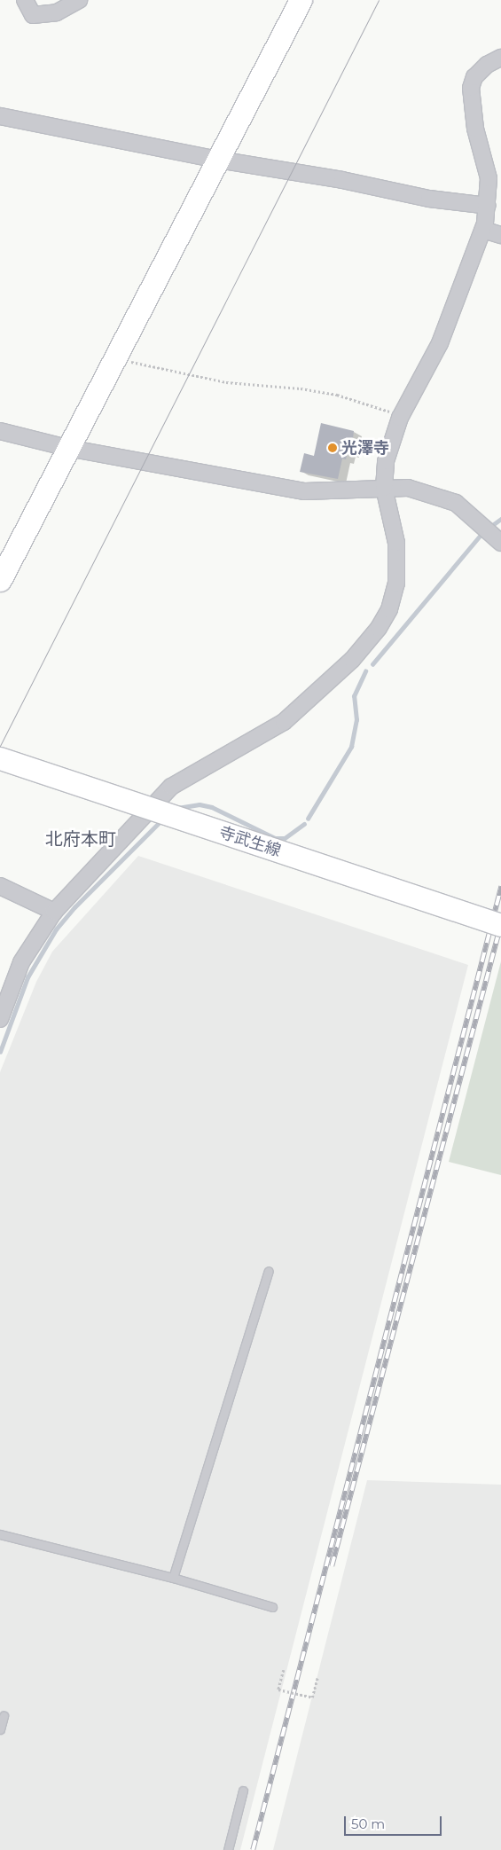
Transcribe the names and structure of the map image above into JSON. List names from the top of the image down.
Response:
{
  "streets": {
    "street": ["寺武生線"]
  },
  "districts": ["北府本町"],
  "places": ["光澤寺"],
  "scale_bar": "50 m"
}
